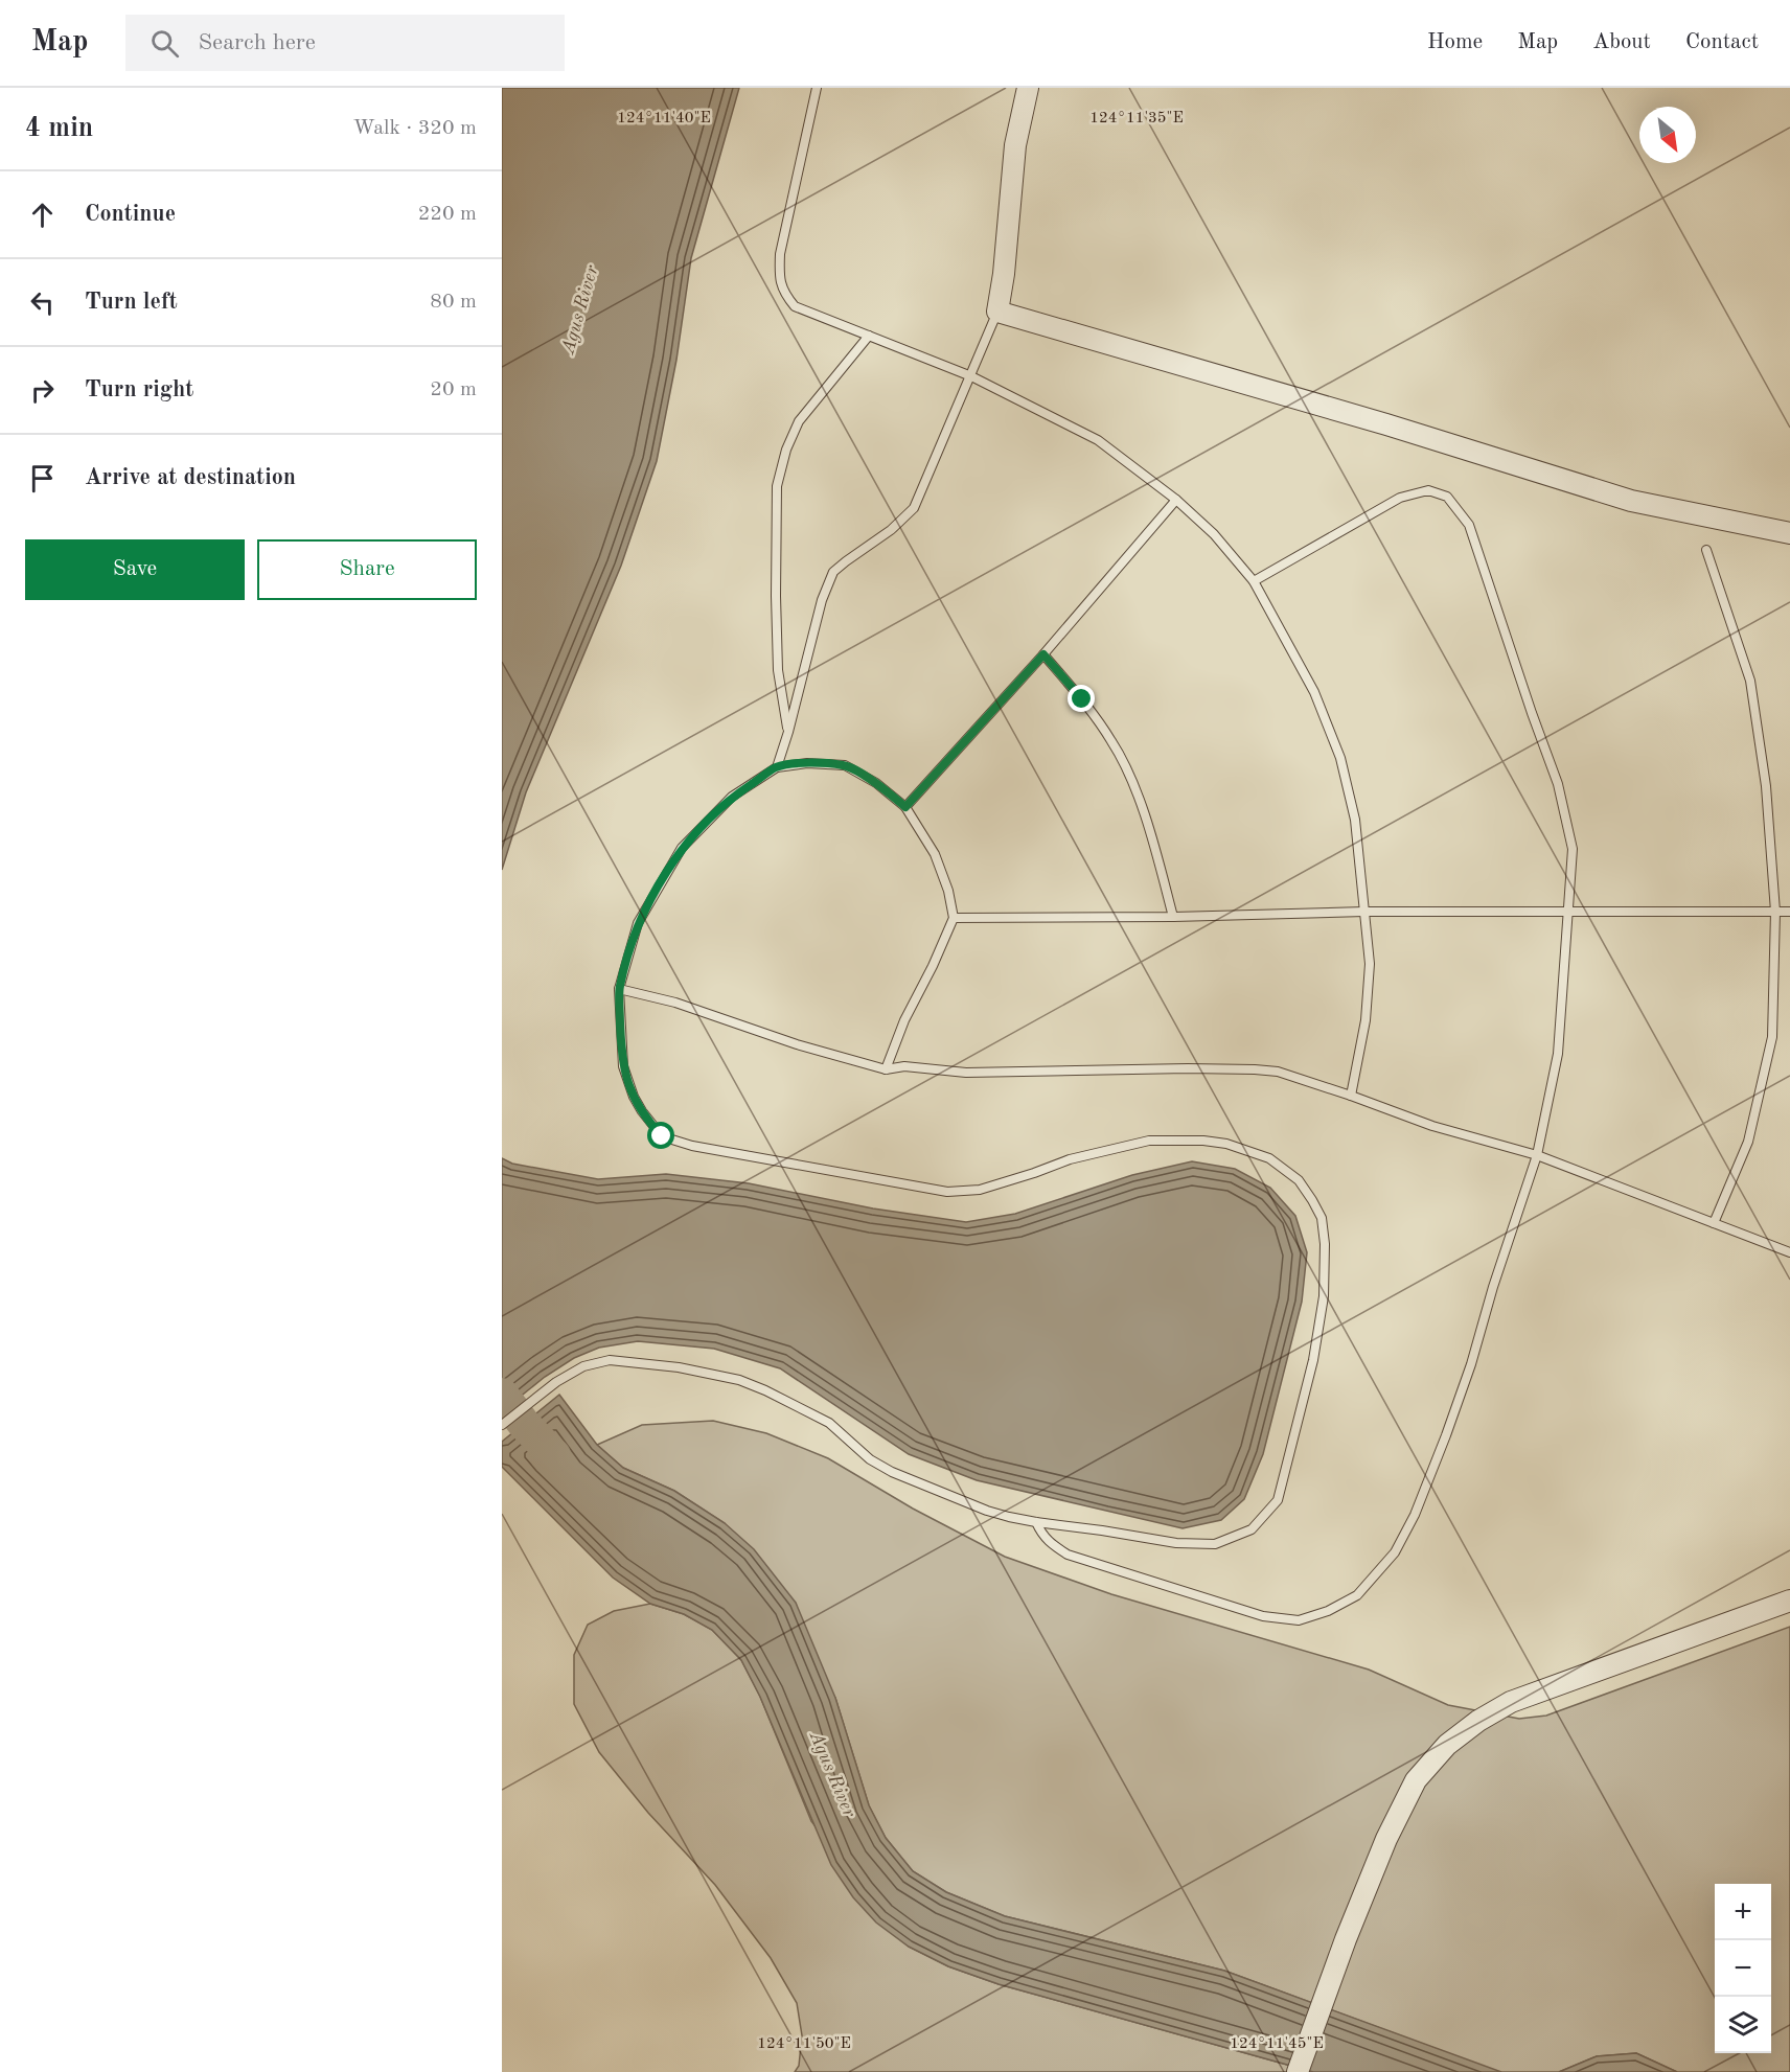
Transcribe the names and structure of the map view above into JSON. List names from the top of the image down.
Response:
{
  "water": ["Agus River"],
  "north": "bottom right",
  "page": {
    "header": "Map",
    "search": "Search here",
    "nav": [
      "Home",
      "Map",
      "About",
      "Contact"
    ],
    "heading": ["4 min", "Walk · 320 m"],
    "list": [
      ["Continue", "220 m"],
      ["Turn left", "80 m"],
      ["Turn right", "20 m"],
      "Arrive at destination"
    ],
    "buttons": ["Save", "Share"],
    "map_buttons": ["+", "−"]
  },
  "coordinates": [
    "124°11'40\"E",
    "124°11'35\"E",
    "124°11'50\"E",
    "124°11'45\"E"
  ]
}
